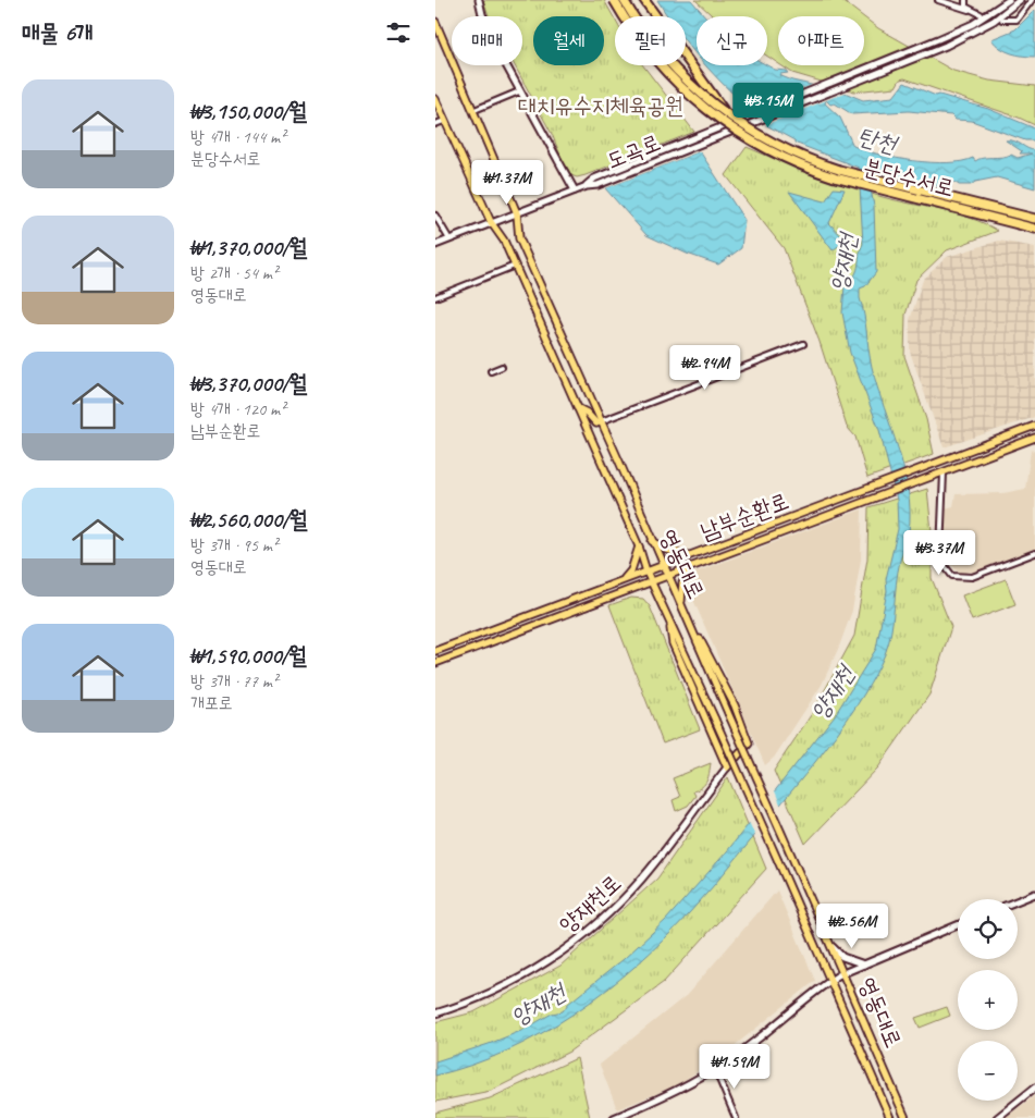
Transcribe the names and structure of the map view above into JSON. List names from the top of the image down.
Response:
{
  "streets": {
    "highway": ["분당수서로"],
    "main road": ["남부순환로", "영동대로"],
    "street": ["도곡로", "양재천로"]
  },
  "crossings": [
    ["도곡로", "영동대로"],
    ["남부순환로", "영동대로"]
  ],
  "water": ["탄천", "양재천"],
  "parks": ["대치유수지체육공원"],
  "page": {
    "heading": "매물 6개",
    "chip": [
      "매매",
      "월세",
      "필터",
      "신규",
      "아파트"
    ],
    "list": [
      {
        "name": "₩3,150,000/월",
        "note": "방 4개 · 144 m² · 분당수서로"
      },
      {
        "name": "₩1,370,000/월",
        "note": "방 2개 · 54 m² · 영동대로"
      },
      {
        "name": "₩3,370,000/월",
        "note": "방 4개 · 120 m² · 남부순환로"
      },
      {
        "name": "₩2,560,000/월",
        "note": "방 3개 · 95 m² · 영동대로"
      },
      {
        "name": "₩1,590,000/월",
        "note": "방 3개 · 77 m² · 개포로"
      }
    ],
    "price": [
      "₩3.15M",
      "₩1.37M",
      "₩2.94M",
      "₩3.37M",
      "₩2.56M",
      "₩1.59M"
    ],
    "map_buttons": ["+", "−"]
  }
}
